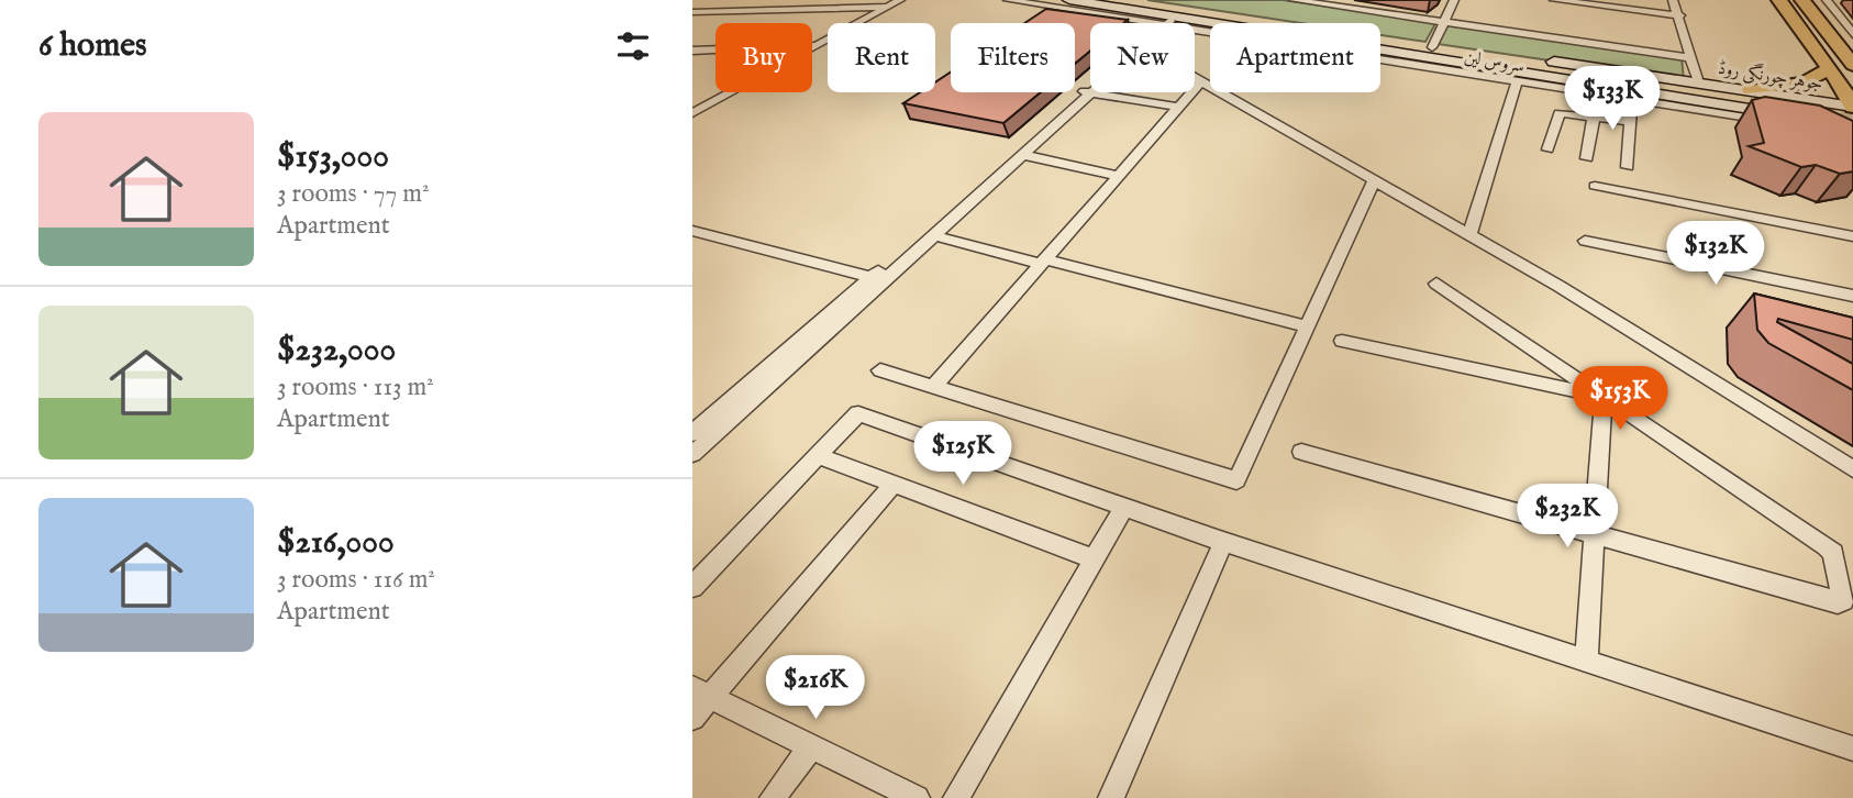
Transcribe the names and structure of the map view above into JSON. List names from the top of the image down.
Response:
{
  "streets": {
    "main road": ["جوہر چورنگی روڈ"],
    "street": ["سروس لین"]
  },
  "crossings": [
    ["سروس لین", "جوہر چورنگی روڈ"]
  ],
  "page": {
    "heading": "6 homes",
    "chip": [
      "Buy",
      "Rent",
      "Filters",
      "New",
      "Apartment"
    ],
    "price": [
      "$133K",
      "$132K",
      "$153K",
      "$125K",
      "$232K",
      "$216K"
    ],
    "list": [
      {
        "name": "$153,000",
        "note": "3 rooms · 77 m² · Apartment"
      },
      {
        "name": "$232,000",
        "note": "3 rooms · 113 m² · Apartment"
      },
      {
        "name": "$216,000",
        "note": "3 rooms · 116 m² · Apartment"
      }
    ]
  }
}
